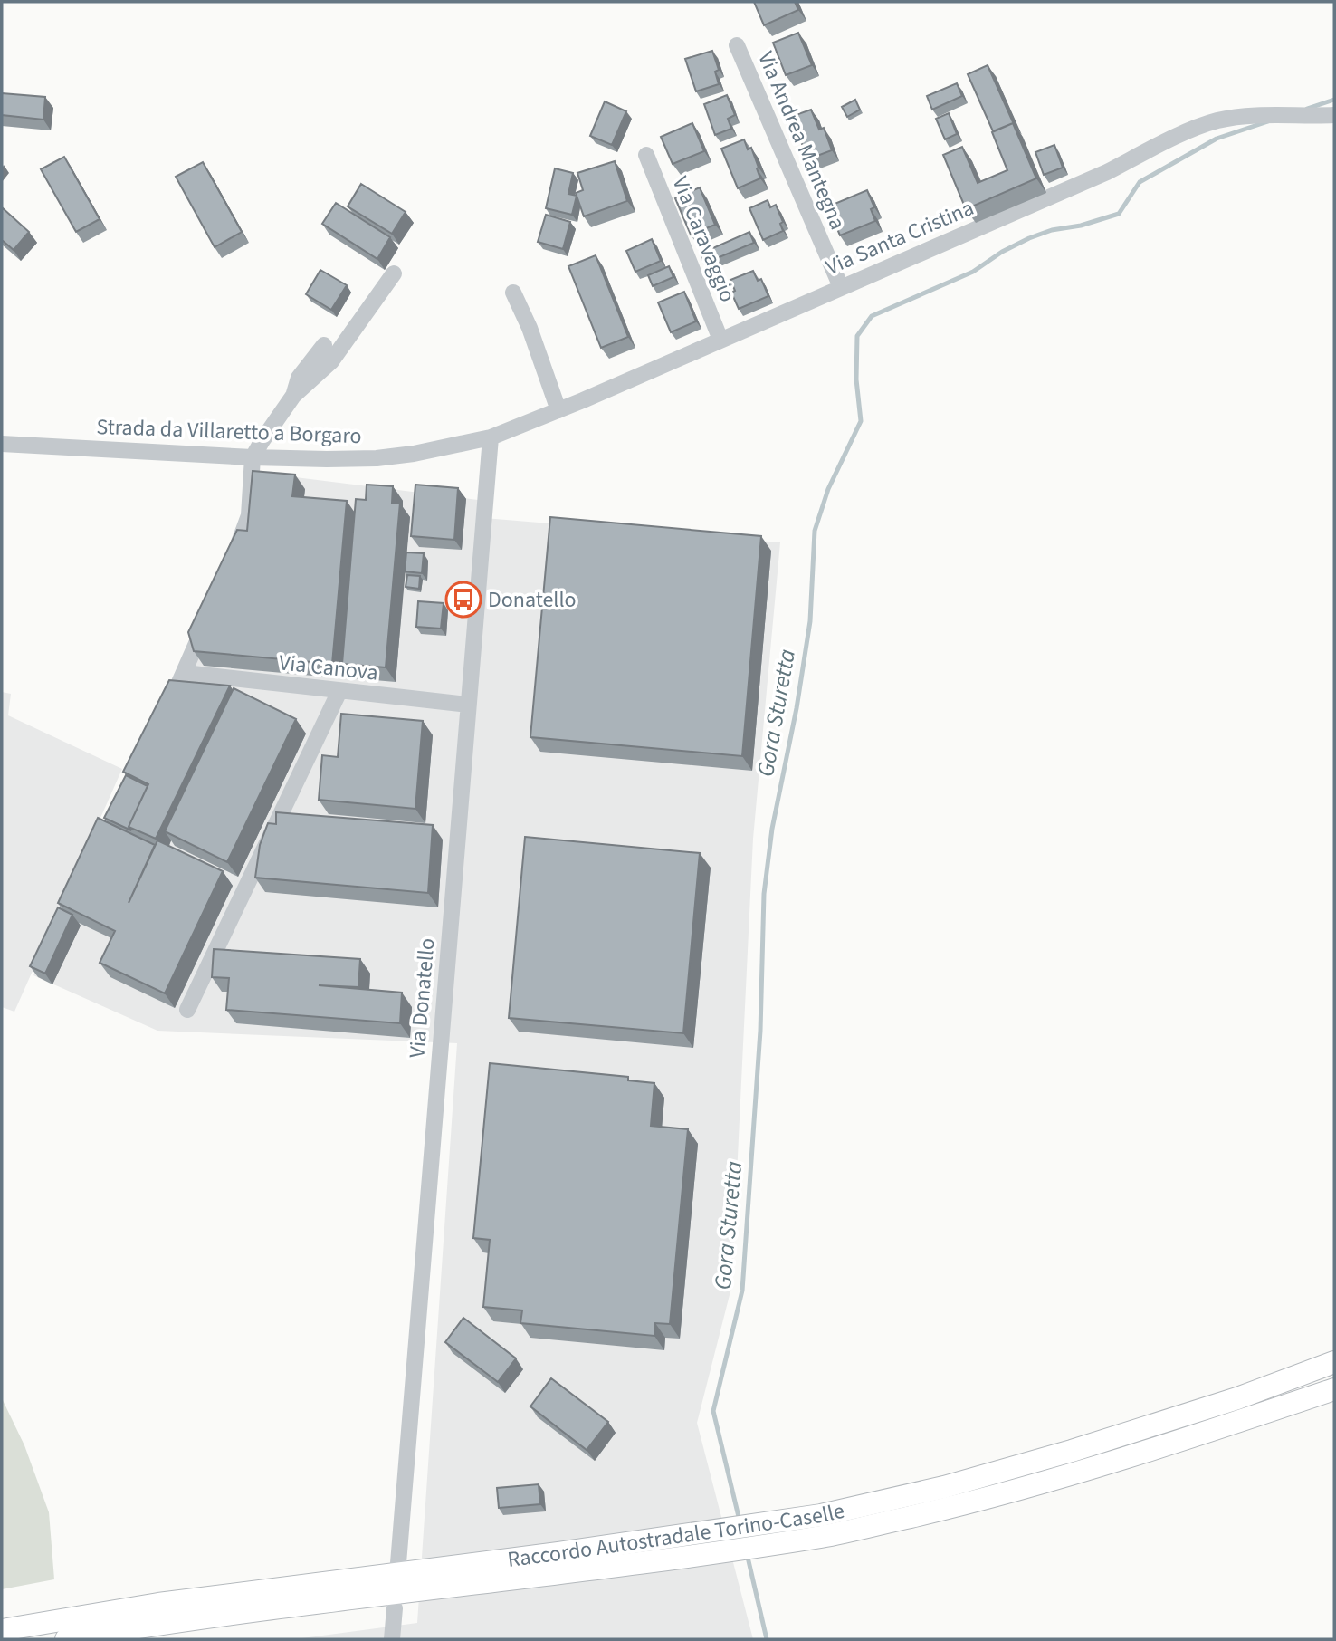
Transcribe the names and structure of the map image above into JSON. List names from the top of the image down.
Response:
{
  "streets": {
    "highway": ["Raccordo Autostradale Torino-Caselle"],
    "street": [
      "Via Andrea Mantegna",
      "Via Santa Cristina",
      "Via Caravaggio",
      "Strada da Villaretto a Borgaro",
      "Via Canova",
      "Via Donatello"
    ]
  },
  "crossings": [
    ["Via Andrea Mantegna", "Via Santa Cristina"],
    ["Via Santa Cristina", "Via Caravaggio"],
    ["Via Santa Cristina", "Strada da Villaretto a Borgaro"],
    ["Via Santa Cristina", "Via Donatello"],
    ["Strada da Villaretto a Borgaro", "Via Donatello"],
    ["Via Canova", "Via Donatello"]
  ],
  "water": ["Gora Sturetta"],
  "places": {
    "bus stop": ["Donatello"]
  }
}
